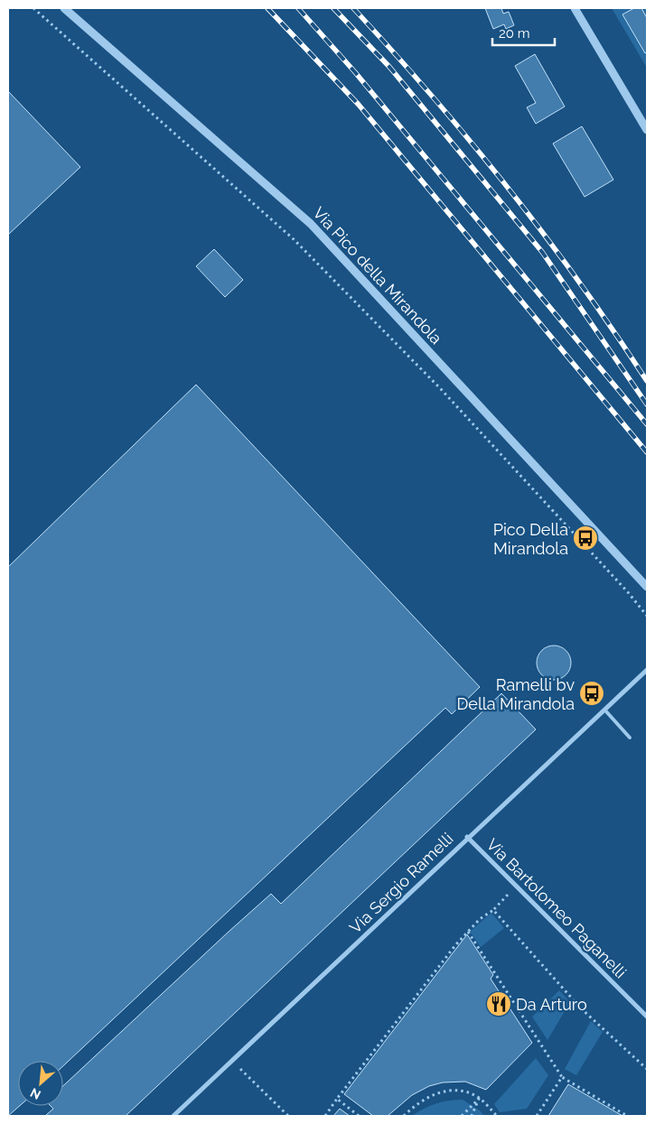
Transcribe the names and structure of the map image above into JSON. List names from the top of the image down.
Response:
{
  "streets": {
    "street": ["Via Pico della Mirandola", "Via Sergio Ramelli", "Via Bartolomeo Paganelli"]
  },
  "crossings": [
    ["Via Sergio Ramelli", "Via Bartolomeo Paganelli"]
  ],
  "places": {
    "bus stop": ["Pico Della Mirandola", "Ramelli bv Della Mirandola"],
    "restaurant": ["Da Arturo"]
  },
  "scale_bar": "20 m",
  "north": "bottom left"
}
